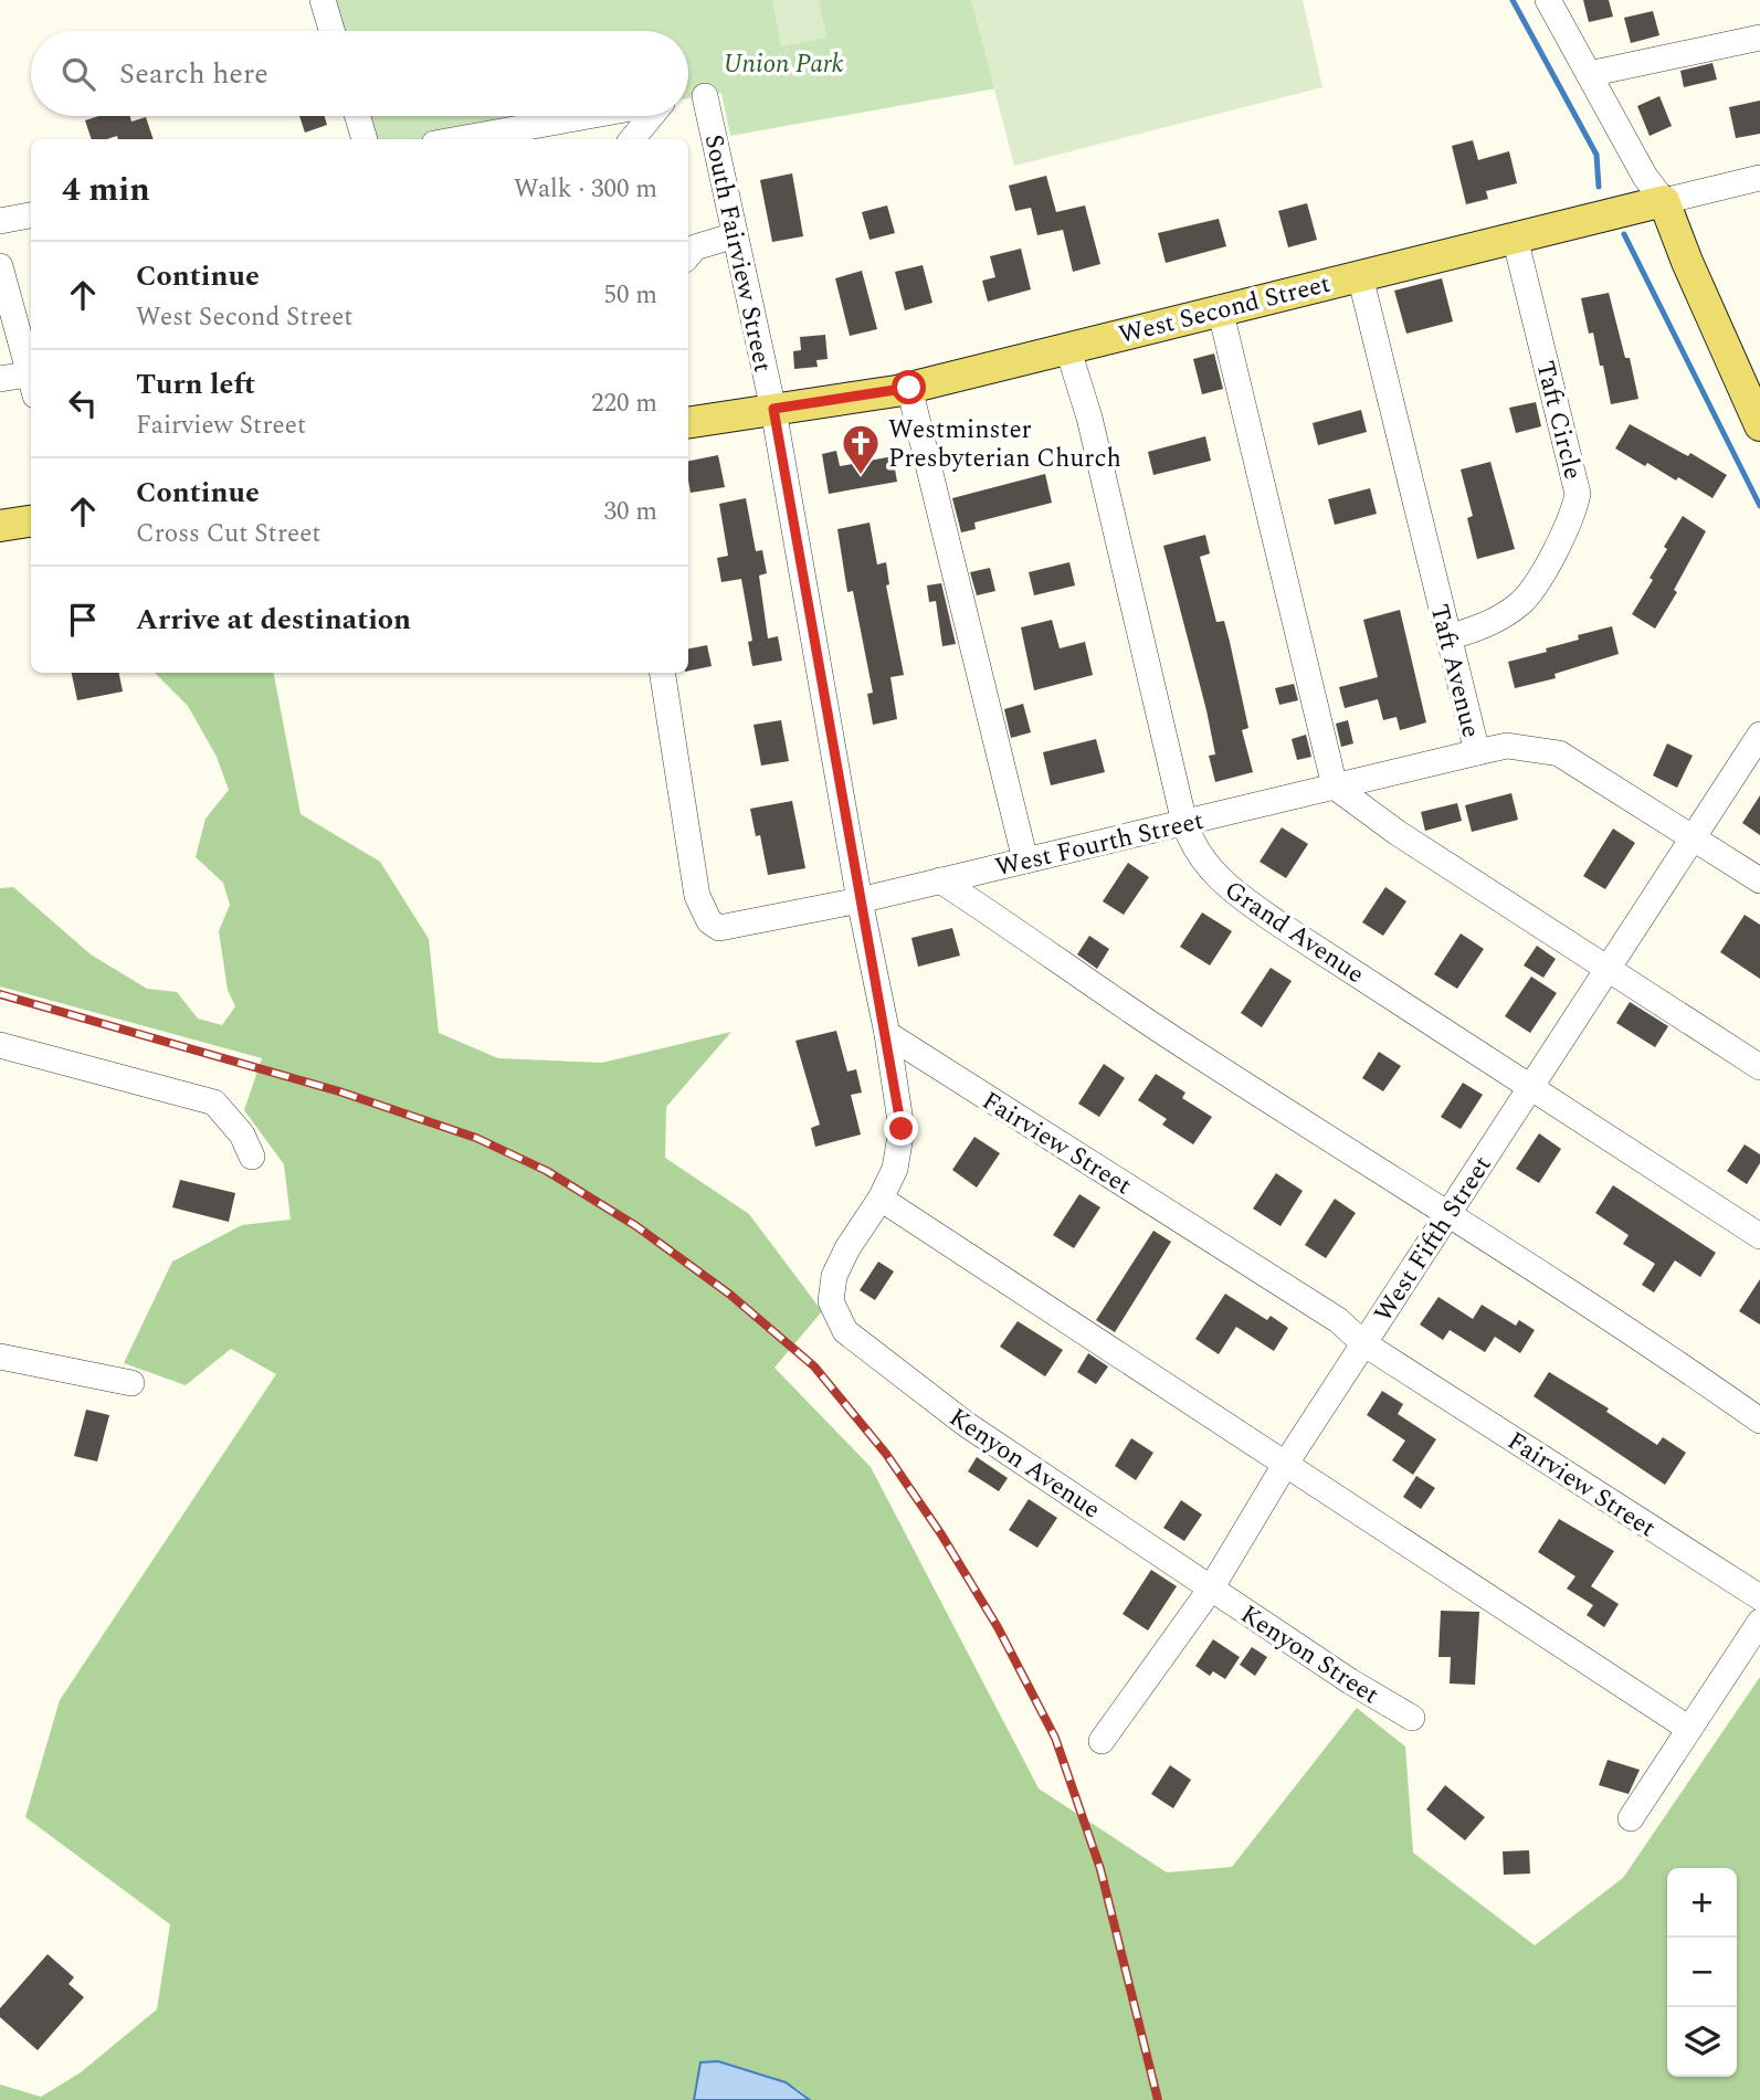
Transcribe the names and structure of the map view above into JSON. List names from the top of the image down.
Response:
{
  "streets": {
    "main road": ["West Second Street"],
    "street": [
      "South Fairview Street",
      "Taft Circle",
      "Taft Avenue",
      "West Fourth Street",
      "Grand Avenue",
      "Fairview Street",
      "West Fifth Street",
      "Kenyon Avenue",
      "Kenyon Street"
    ]
  },
  "crossings": [
    ["South Fairview Street", "West Second Street"],
    ["West Second Street", "Taft Circle"],
    ["West Second Street", "Taft Avenue"],
    ["West Second Street", "Grand Avenue"],
    ["Taft Circle", "Taft Avenue"],
    ["Taft Avenue", "West Fourth Street"],
    ["Taft Avenue", "West Fifth Street"],
    ["West Fourth Street", "Grand Avenue"],
    ["Grand Avenue", "West Fifth Street"],
    ["Fairview Street", "West Fifth Street"],
    ["West Fifth Street", "Kenyon Avenue"],
    ["West Fifth Street", "Kenyon Street"],
    ["Kenyon Avenue", "Kenyon Street"]
  ],
  "parks": ["Union Park"],
  "places": {
    "church": ["Westminster Presbyterian Church"]
  },
  "page": {
    "search": "Search here",
    "heading": ["4 min", "Walk · 300 m"],
    "list": [
      ["Continue", "West Second Street", "50 m"],
      ["Turn left", "Fairview Street", "220 m"],
      ["Continue", "Cross Cut Street", "30 m"],
      "Arrive at destination"
    ],
    "map_buttons": ["+", "−"]
  }
}
